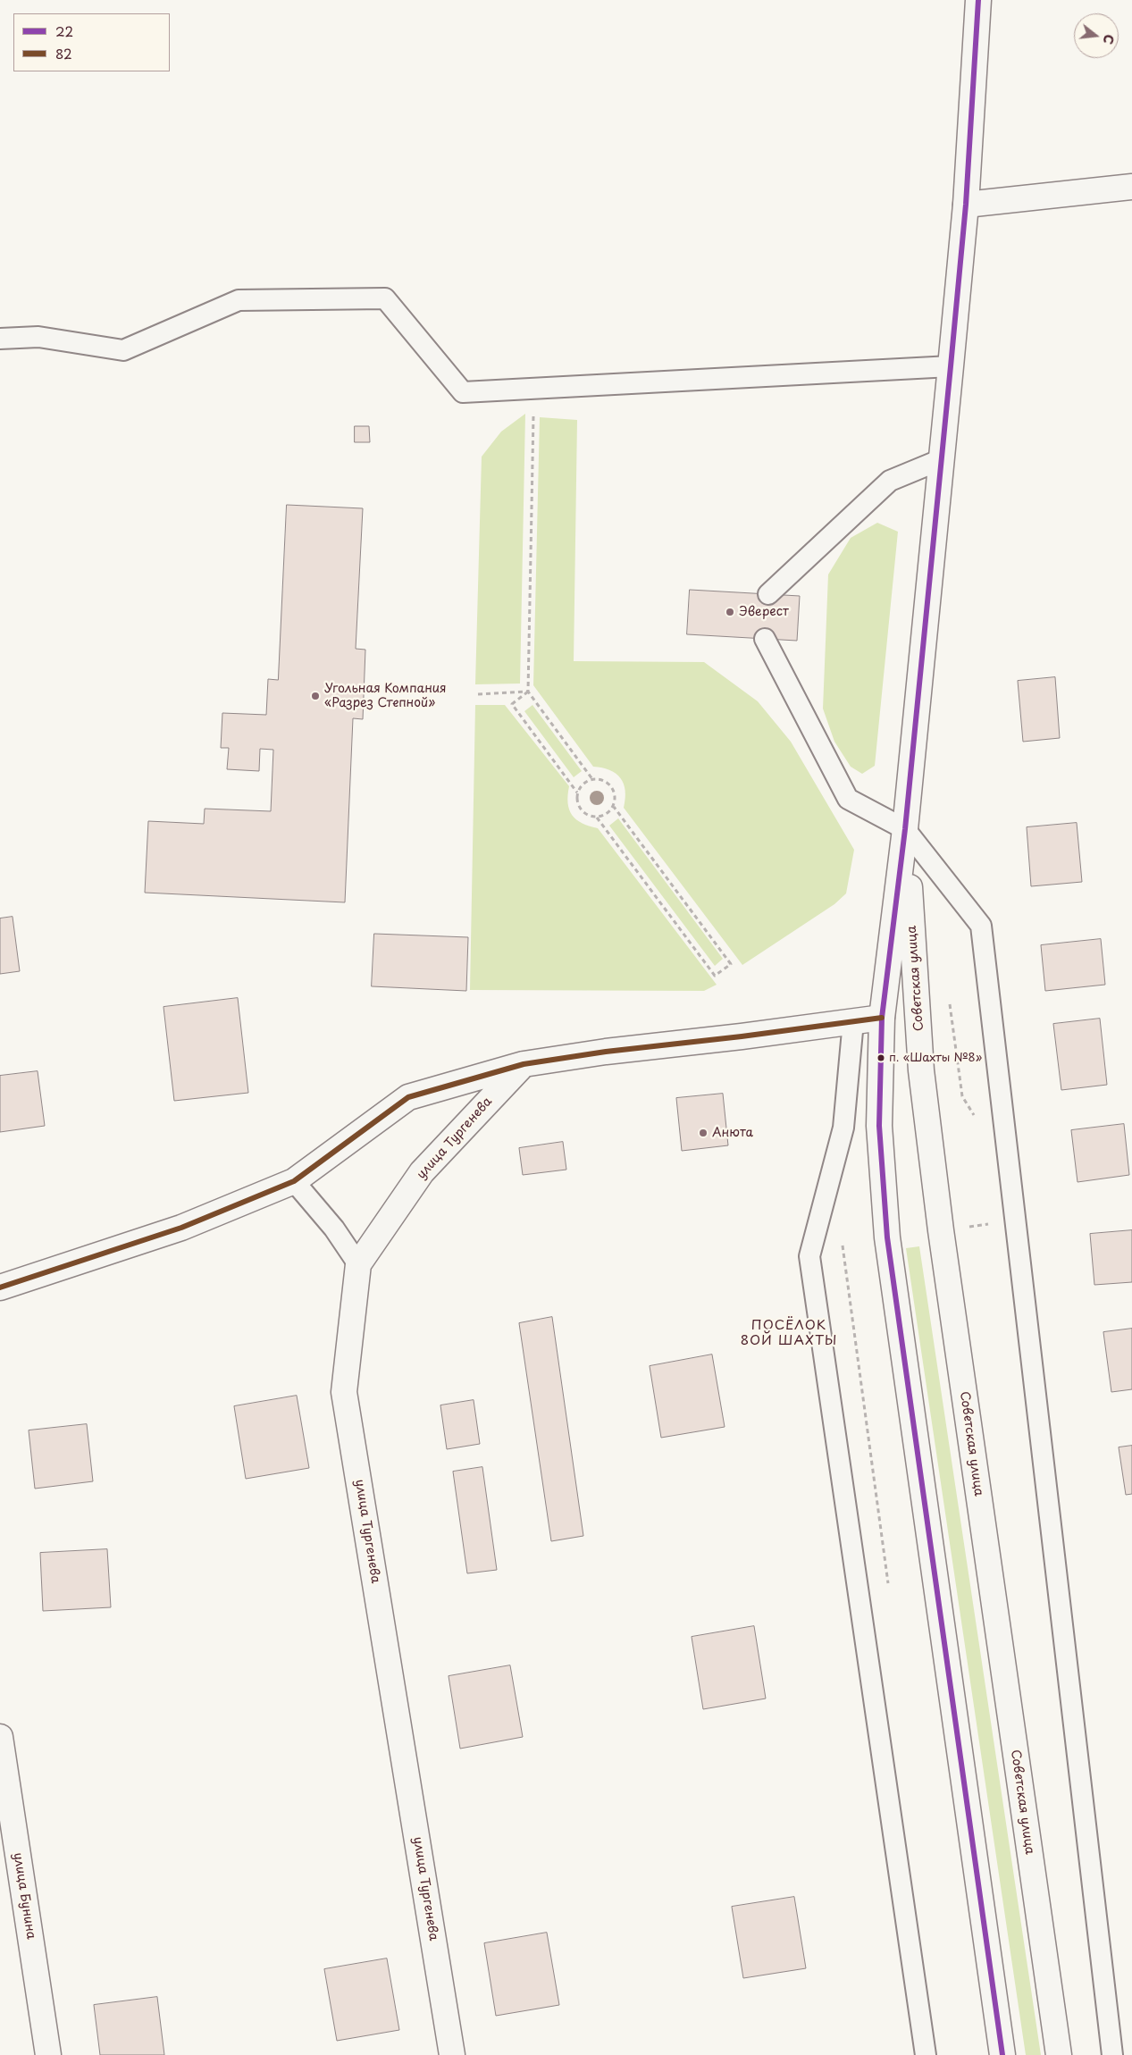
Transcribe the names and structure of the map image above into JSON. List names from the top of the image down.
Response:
{
  "streets": {
    "main road": ["Советская улица", "улица Тургенева", "улица Бунина"]
  },
  "districts": ["ПОСЁЛОК 8ОЙ ШАХТЫ"],
  "places": [
    "Эверест",
    "Угольная Компания «Разрез Степной»",
    "п. «Шахты №8»",
    "Анюта"
  ],
  "lines": ["transit line 22", "transit line 82"],
  "legend": ["22", "82"],
  "north": "right"
}
